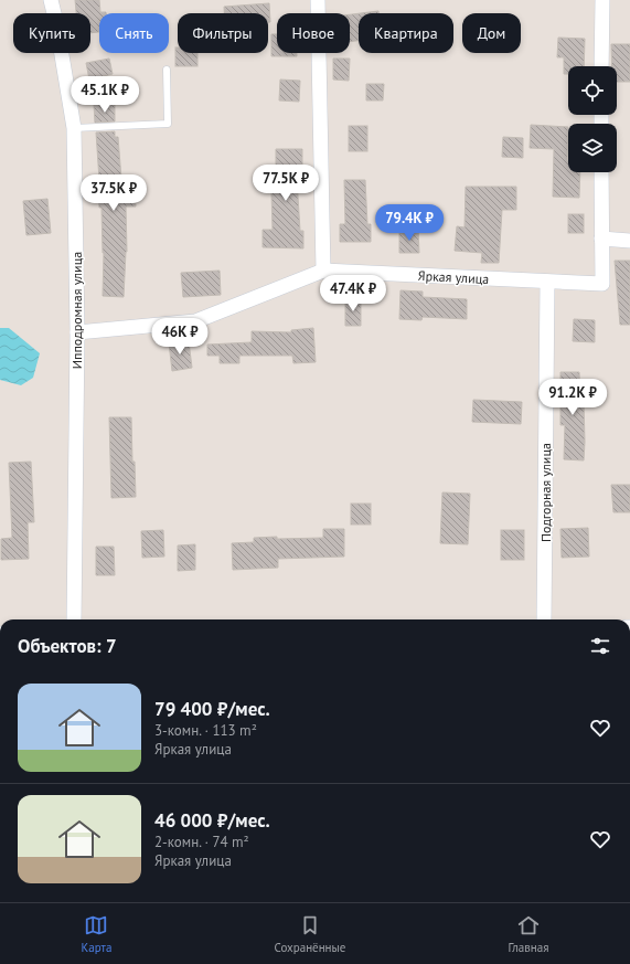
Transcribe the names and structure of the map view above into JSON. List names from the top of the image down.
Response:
{
  "streets": {
    "street": ["Яркая улица", "Ипподромная улица", "Подгорная улица"]
  },
  "crossings": [
    ["Яркая улица", "Ипподромная улица"],
    ["Яркая улица", "Подгорная улица"]
  ],
  "page": {
    "chip": [
      "Купить",
      "Снять",
      "Фильтры",
      "Новое",
      "Квартира",
      "Дом"
    ],
    "price": [
      "45.1K ₽",
      "77.5K ₽",
      "37.5K ₽",
      "79.4K ₽",
      "47.4K ₽",
      "46K ₽",
      "91.2K ₽"
    ],
    "heading": "Объектов: 7",
    "list": [
      {
        "name": "79 400 ₽/мес.",
        "note": "3-комн. · 113 m² · Яркая улица"
      },
      {
        "name": "46 000 ₽/мес.",
        "note": "2-комн. · 74 m² · Яркая улица"
      }
    ],
    "tabs": ["Карта", "Сохранённые", "Главная"]
  }
}
